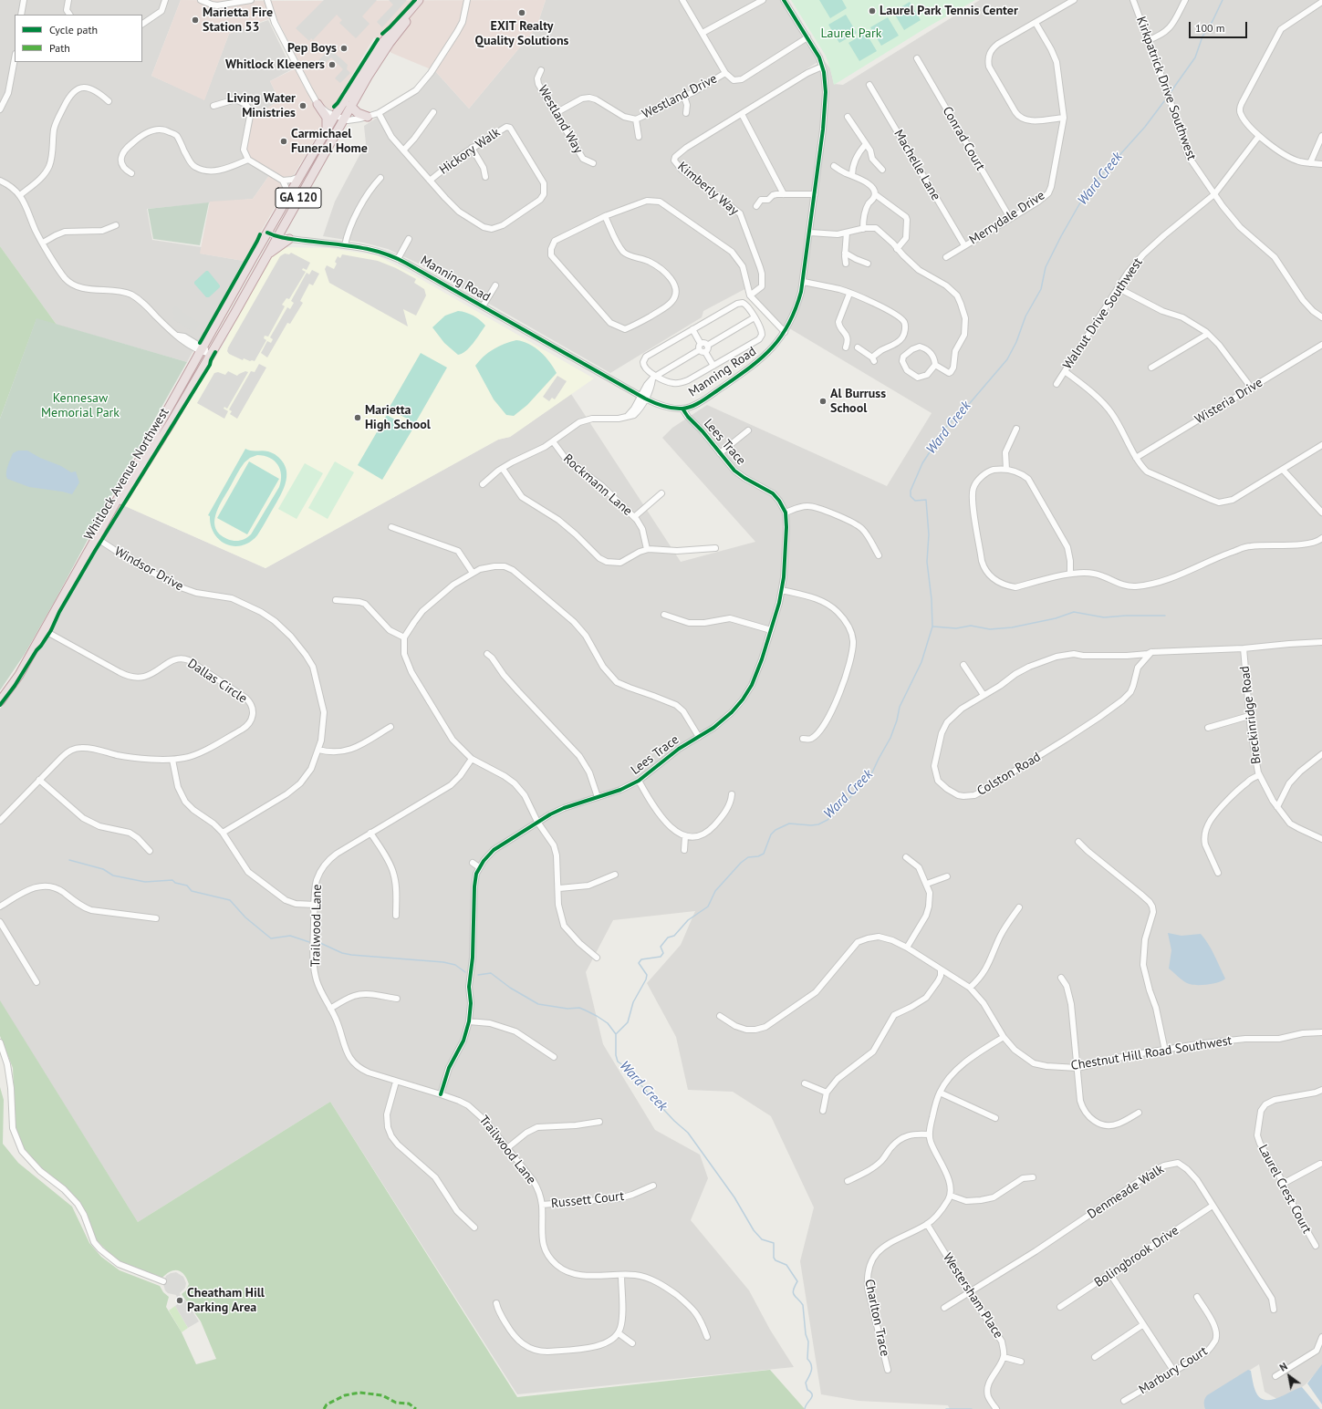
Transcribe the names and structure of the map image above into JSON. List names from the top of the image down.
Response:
{
  "streets": {
    "highway": ["GA 120", "Whitlock Avenue Northwest"],
    "street": [
      "Kirkpatrick Drive Southwest",
      "Westland Drive",
      "Westland Way",
      "Conrad Court",
      "Hickory Walk",
      "Machelle Lane",
      "Kimberly Way",
      "Merrydale Drive",
      "Manning Road",
      "Walnut Drive Southwest",
      "Wisteria Drive",
      "Lees Trace",
      "Rockmann Lane",
      "Windsor Drive",
      "Dallas Circle",
      "Breckinridge Road",
      "Colston Road",
      "Trailwood Lane",
      "Chestnut Hill Road Southwest",
      "Laurel Crest Court",
      "Denmeade Walk",
      "Russett Court",
      "Bolingbrook Drive",
      "Westersham Place",
      "Charlton Trace",
      "Marbury Court"
    ]
  },
  "crossings": [
    ["Kirkpatrick Drive Southwest", "Walnut Drive Southwest"],
    ["Westland Drive", "Westland Way"],
    ["Conrad Court", "Merrydale Drive"],
    ["Machelle Lane", "Merrydale Drive"],
    ["Manning Road", "Lees Trace"],
    ["Manning Road", "Whitlock Avenue Northwest"],
    ["Lees Trace", "Trailwood Lane"],
    ["Whitlock Avenue Northwest", "Windsor Drive"],
    ["Whitlock Avenue Northwest", "Dallas Circle"],
    ["Breckinridge Road", "Colston Road"],
    ["Trailwood Lane", "Russett Court"],
    ["Denmeade Walk", "Bolingbrook Drive"],
    ["Denmeade Walk", "Westersham Place"],
    ["Westersham Place", "Charlton Trace"]
  ],
  "water": ["Ward Creek"],
  "parks": ["Laurel Park", "Kennesaw Memorial Park"],
  "places": [
    "Laurel Park Tennis Center",
    "EXIT Realty Quality Solutions",
    "Marietta Fire Station 53",
    "Pep Boys",
    "Whitlock Kleeners",
    "Living Water Ministries",
    "Carmichael Funeral Home",
    "Al Burruss School",
    "Marietta High School",
    "Cheatham Hill Parking Area"
  ],
  "legend": ["Cycle path", "Path"],
  "scale_bar": "100 m",
  "north": "top left"
}
